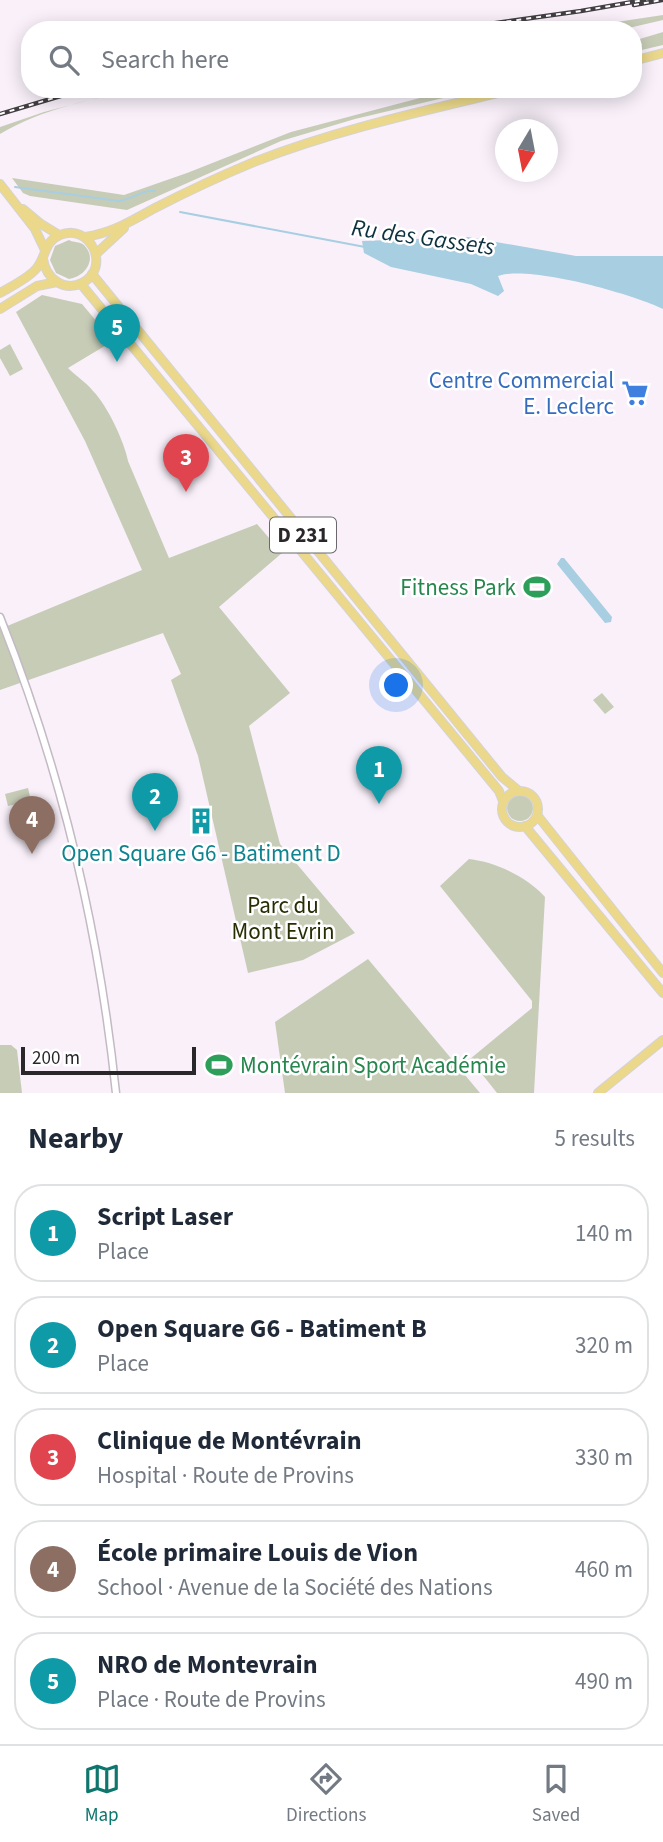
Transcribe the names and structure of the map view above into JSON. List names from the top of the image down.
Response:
{
  "streets": {
    "main road": ["D 231"]
  },
  "water": ["Ru des Gassets"],
  "parks": ["Parc du Mont Evrin"],
  "places": {
    "supermarket": ["Centre Commercial E. Leclerc"],
    "sports": ["Fitness Park", "Montévrain Sport Académie"],
    "building": ["Open Square G6 - Batiment D"]
  },
  "scale_bar": "200 m",
  "north": "bottom",
  "page": {
    "search": "Search here",
    "pins": [
      "5",
      "3",
      "1",
      "2",
      "4"
    ],
    "scale": "200 m",
    "heading": ["Nearby", "5 results"],
    "list": [
      {
        "mark": "1",
        "name": "Script Laser",
        "note": "Place",
        "value": "140 m"
      },
      {
        "mark": "2",
        "name": "Open Square G6 - Batiment B",
        "note": "Place",
        "value": "320 m"
      },
      {
        "mark": "3",
        "name": "Clinique de Montévrain",
        "note": "Hospital · Route de Provins",
        "value": "330 m"
      },
      {
        "mark": "4",
        "name": "École primaire Louis de Vion",
        "note": "School · Avenue de la Société des Nations",
        "value": "460 m"
      },
      {
        "mark": "5",
        "name": "NRO de Montevrain",
        "note": "Place · Route de Provins",
        "value": "490 m"
      }
    ],
    "nav": ["Map", "Directions", "Saved"]
  }
}
